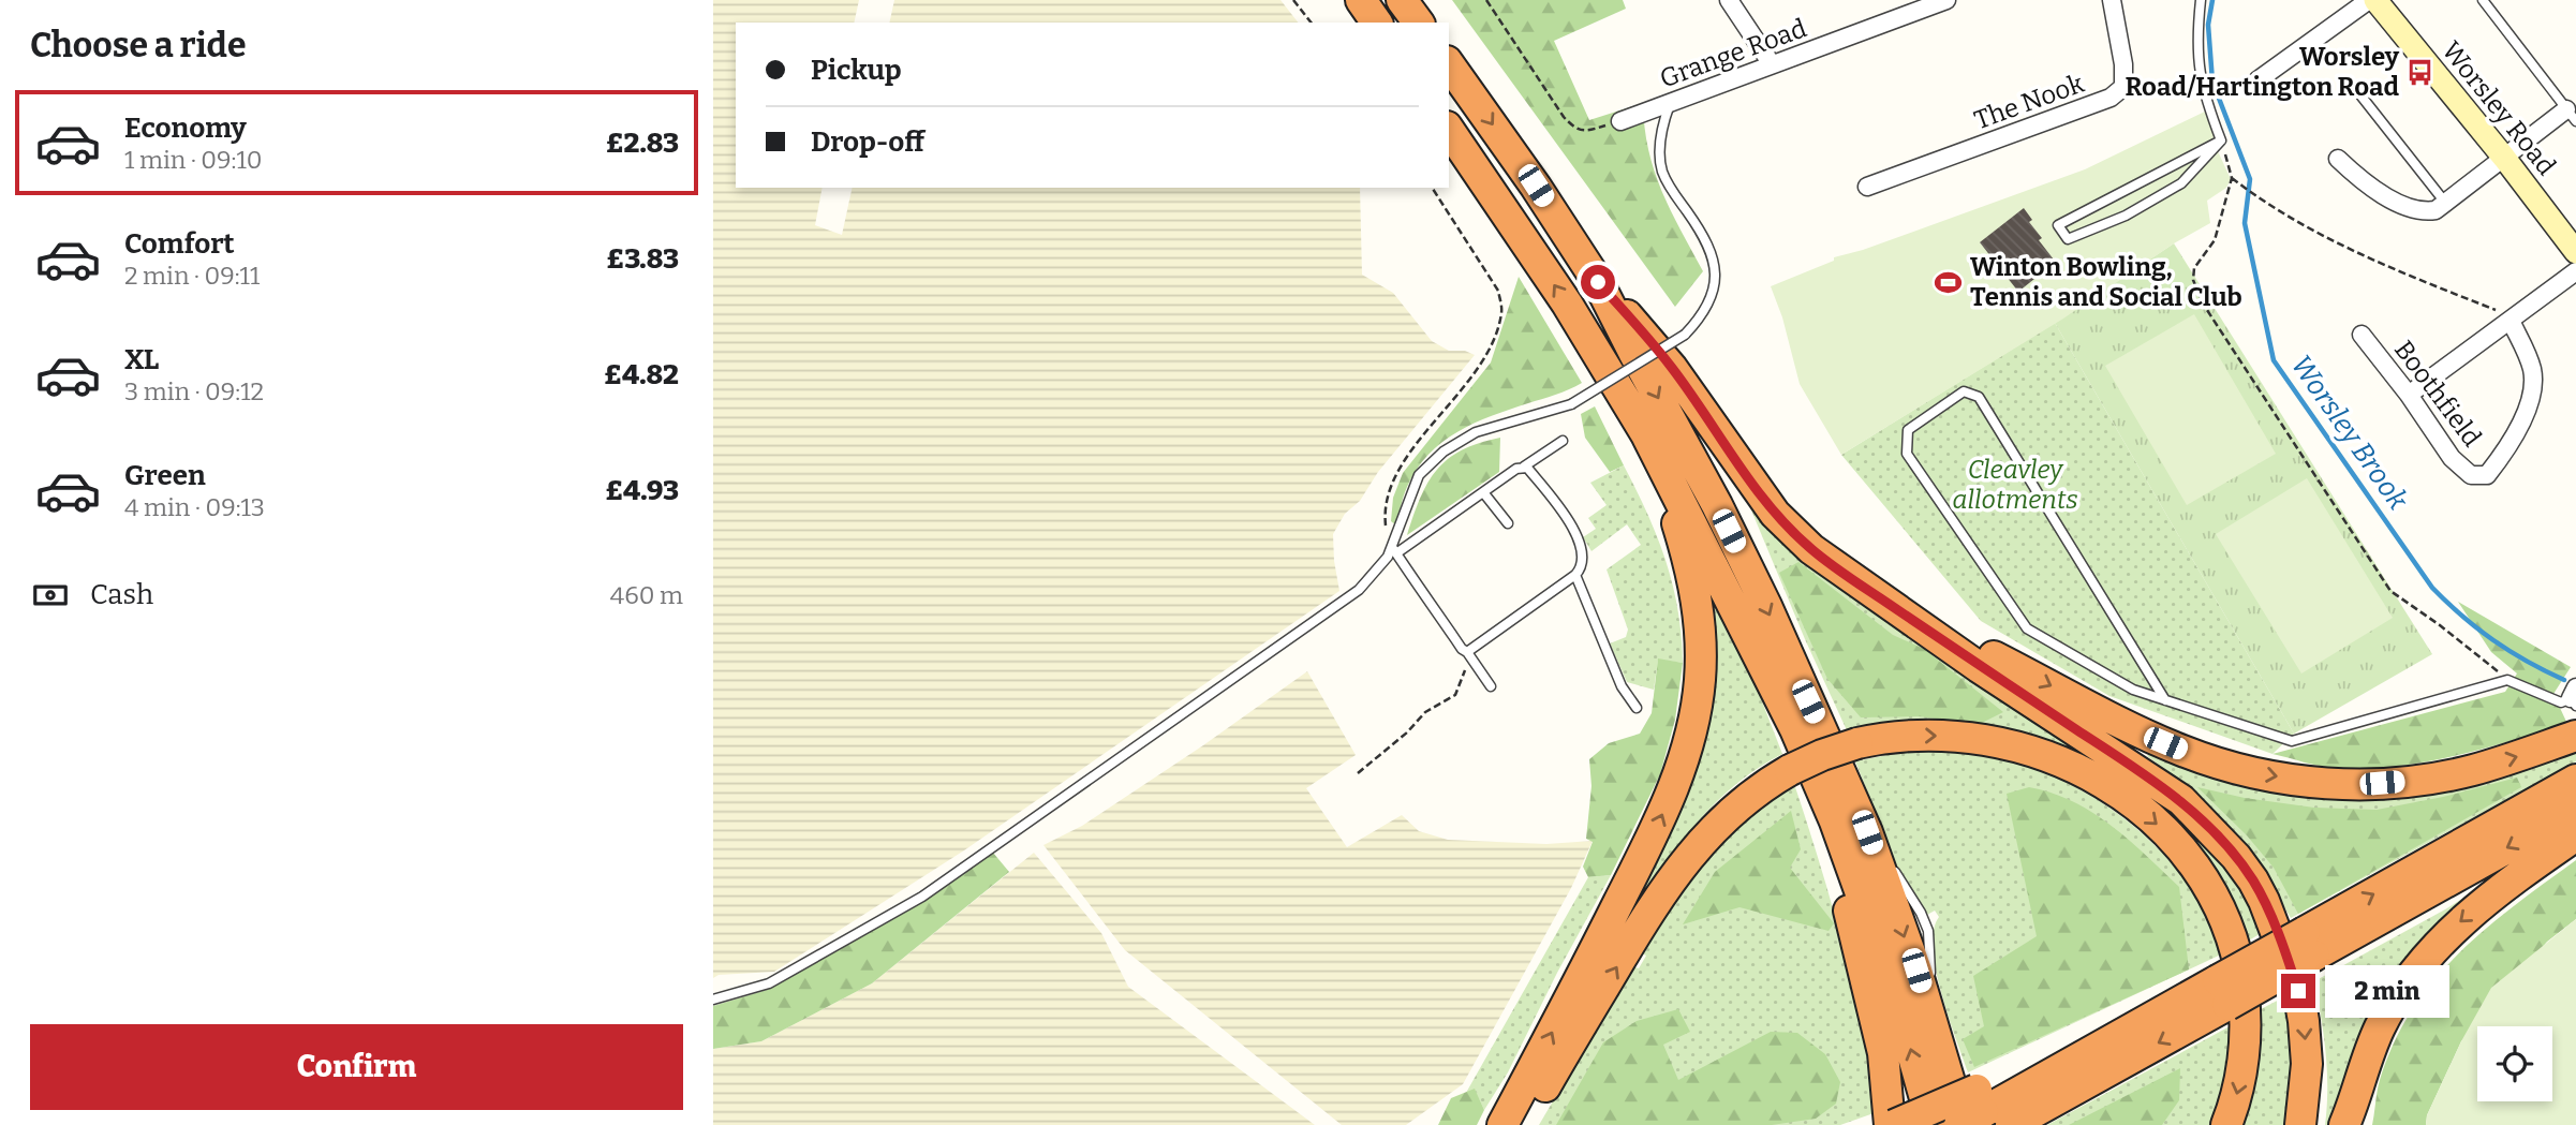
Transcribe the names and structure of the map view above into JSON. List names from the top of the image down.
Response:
{
  "streets": {
    "main road": ["Worsley Road"],
    "street": ["Grange Road", "The Nook", "Boothfield"]
  },
  "water": ["Worsley Brook"],
  "parks": ["Cleavley allotments"],
  "places": {
    "bus stop": ["Worsley Road/Hartington Road"],
    "sports": ["Winton Bowling, Tennis and Social Club"]
  },
  "page": {
    "heading": "Choose a ride",
    "banner": ["Pickup", "Drop-off"],
    "list": [
      {
        "name": "Economy",
        "note": "1 min · 09:10",
        "value": "£2.83"
      },
      {
        "name": "Comfort",
        "note": "2 min · 09:11",
        "value": "£3.83"
      },
      {
        "name": "XL",
        "note": "3 min · 09:12",
        "value": "£4.82"
      },
      {
        "name": "Green",
        "note": "4 min · 09:13",
        "value": "£4.93"
      }
    ],
    "pay": ["Cash", "460 m"],
    "bubble": "2 min",
    "buttons": "Confirm"
  }
}
